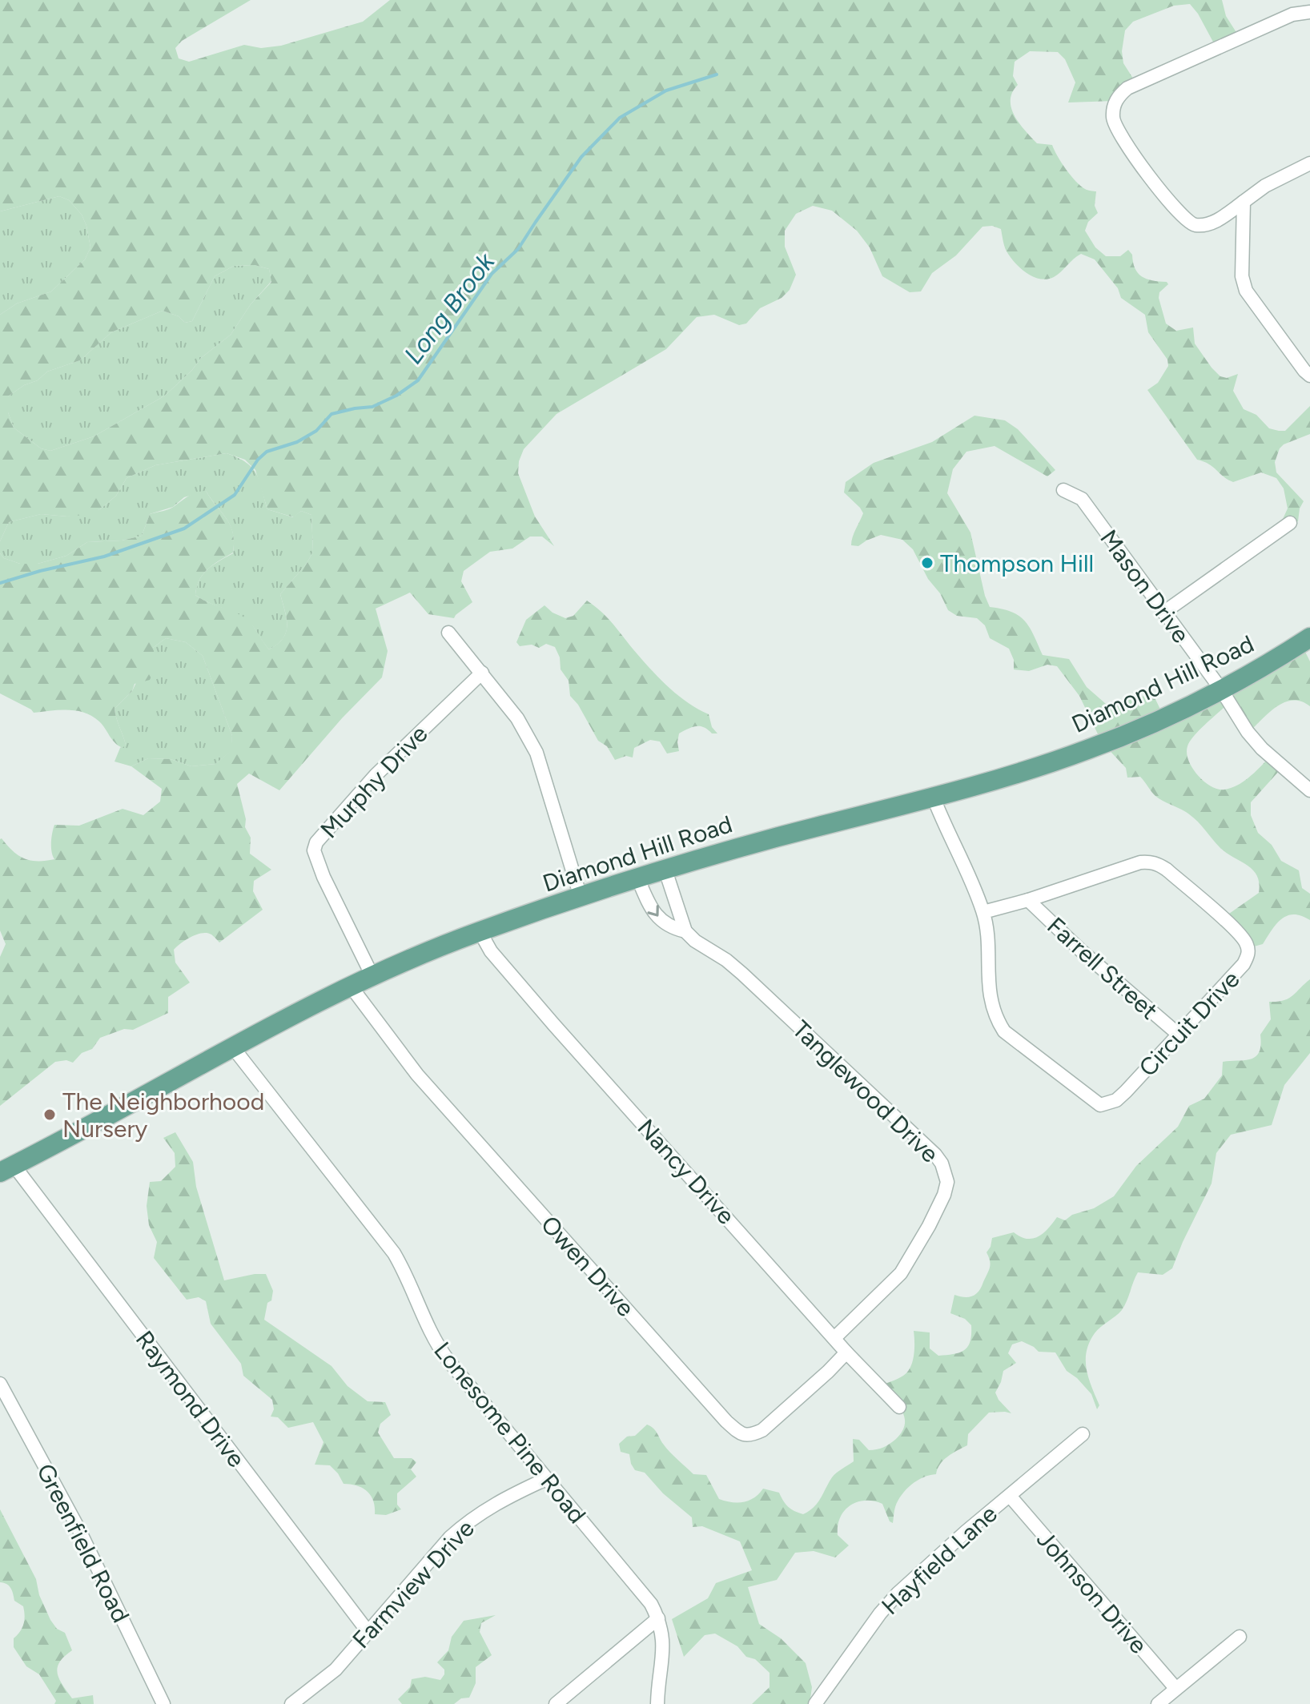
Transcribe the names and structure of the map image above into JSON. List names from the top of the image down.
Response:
{
  "streets": {
    "main road": ["Diamond Hill Road"],
    "street": [
      "Mason Drive",
      "Murphy Drive",
      "Farrell Street",
      "Circuit Drive",
      "Tanglewood Drive",
      "Nancy Drive",
      "Owen Drive",
      "Raymond Drive",
      "Lonesome Pine Road",
      "Greenfield Road",
      "Hayfield Lane",
      "Farmview Drive",
      "Johnson Drive"
    ]
  },
  "crossings": [
    ["Mason Drive", "Diamond Hill Road"],
    ["Diamond Hill Road", "Murphy Drive"],
    ["Diamond Hill Road", "Circuit Drive"],
    ["Diamond Hill Road", "Tanglewood Drive"],
    ["Diamond Hill Road", "Nancy Drive"],
    ["Diamond Hill Road", "Owen Drive"],
    ["Diamond Hill Road", "Raymond Drive"],
    ["Diamond Hill Road", "Lonesome Pine Road"],
    ["Farrell Street", "Circuit Drive"],
    ["Tanglewood Drive", "Nancy Drive"],
    ["Nancy Drive", "Owen Drive"],
    ["Raymond Drive", "Farmview Drive"],
    ["Lonesome Pine Road", "Farmview Drive"],
    ["Hayfield Lane", "Johnson Drive"]
  ],
  "water": ["Long Brook"],
  "places": ["Thompson Hill", "The Neighborhood Nursery"]
}
